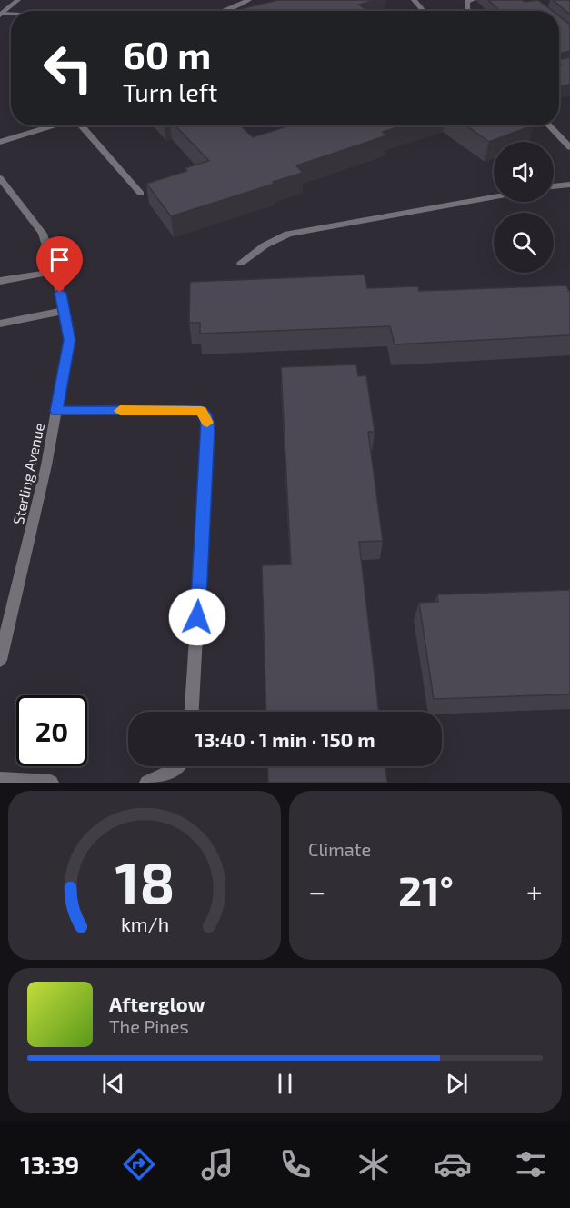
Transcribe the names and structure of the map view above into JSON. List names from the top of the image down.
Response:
{
  "streets": {
    "street": ["Sterling Avenue"]
  },
  "page": {
    "turn": ["60 m", "Turn left"],
    "limit": "20",
    "trip": "13:40 · 1 min · 150 m",
    "tile": "Climate",
    "heat": ["−", "21°", "+"],
    "song": ["Afterglow", "The Pines"],
    "tabs": "13:39",
    "gauge": ["18", "km/h"]
  }
}
